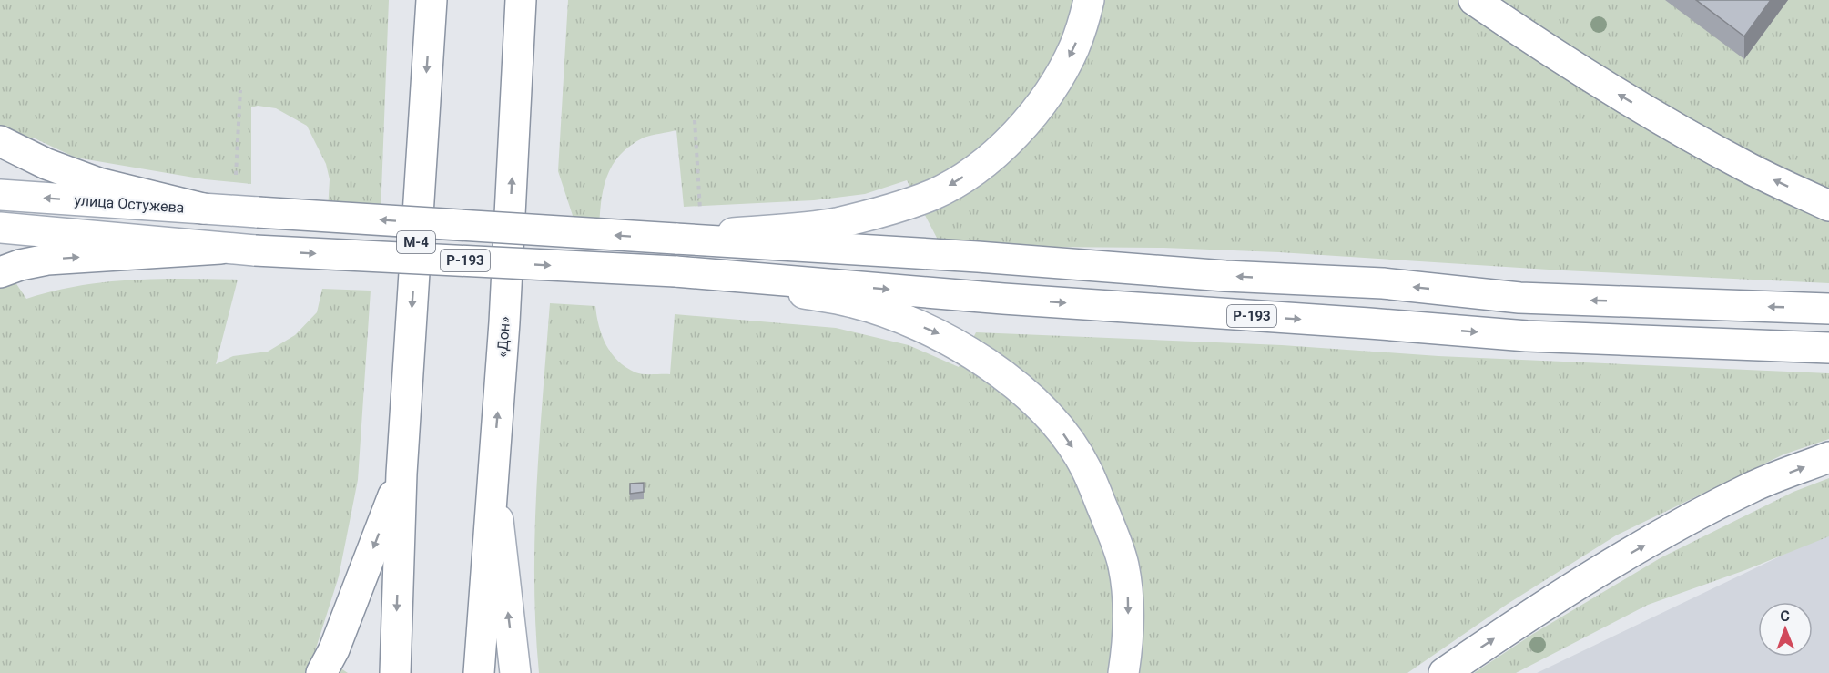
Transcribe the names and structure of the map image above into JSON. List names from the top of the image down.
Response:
{
  "streets": {
    "main road": [
      "улица Остужева",
      "М-4",
      "Р-193",
      "«Дон»"
    ]
  },
  "crossings": [
    ["улица Остужева", "Р-193"]
  ],
  "north": "top"
}
